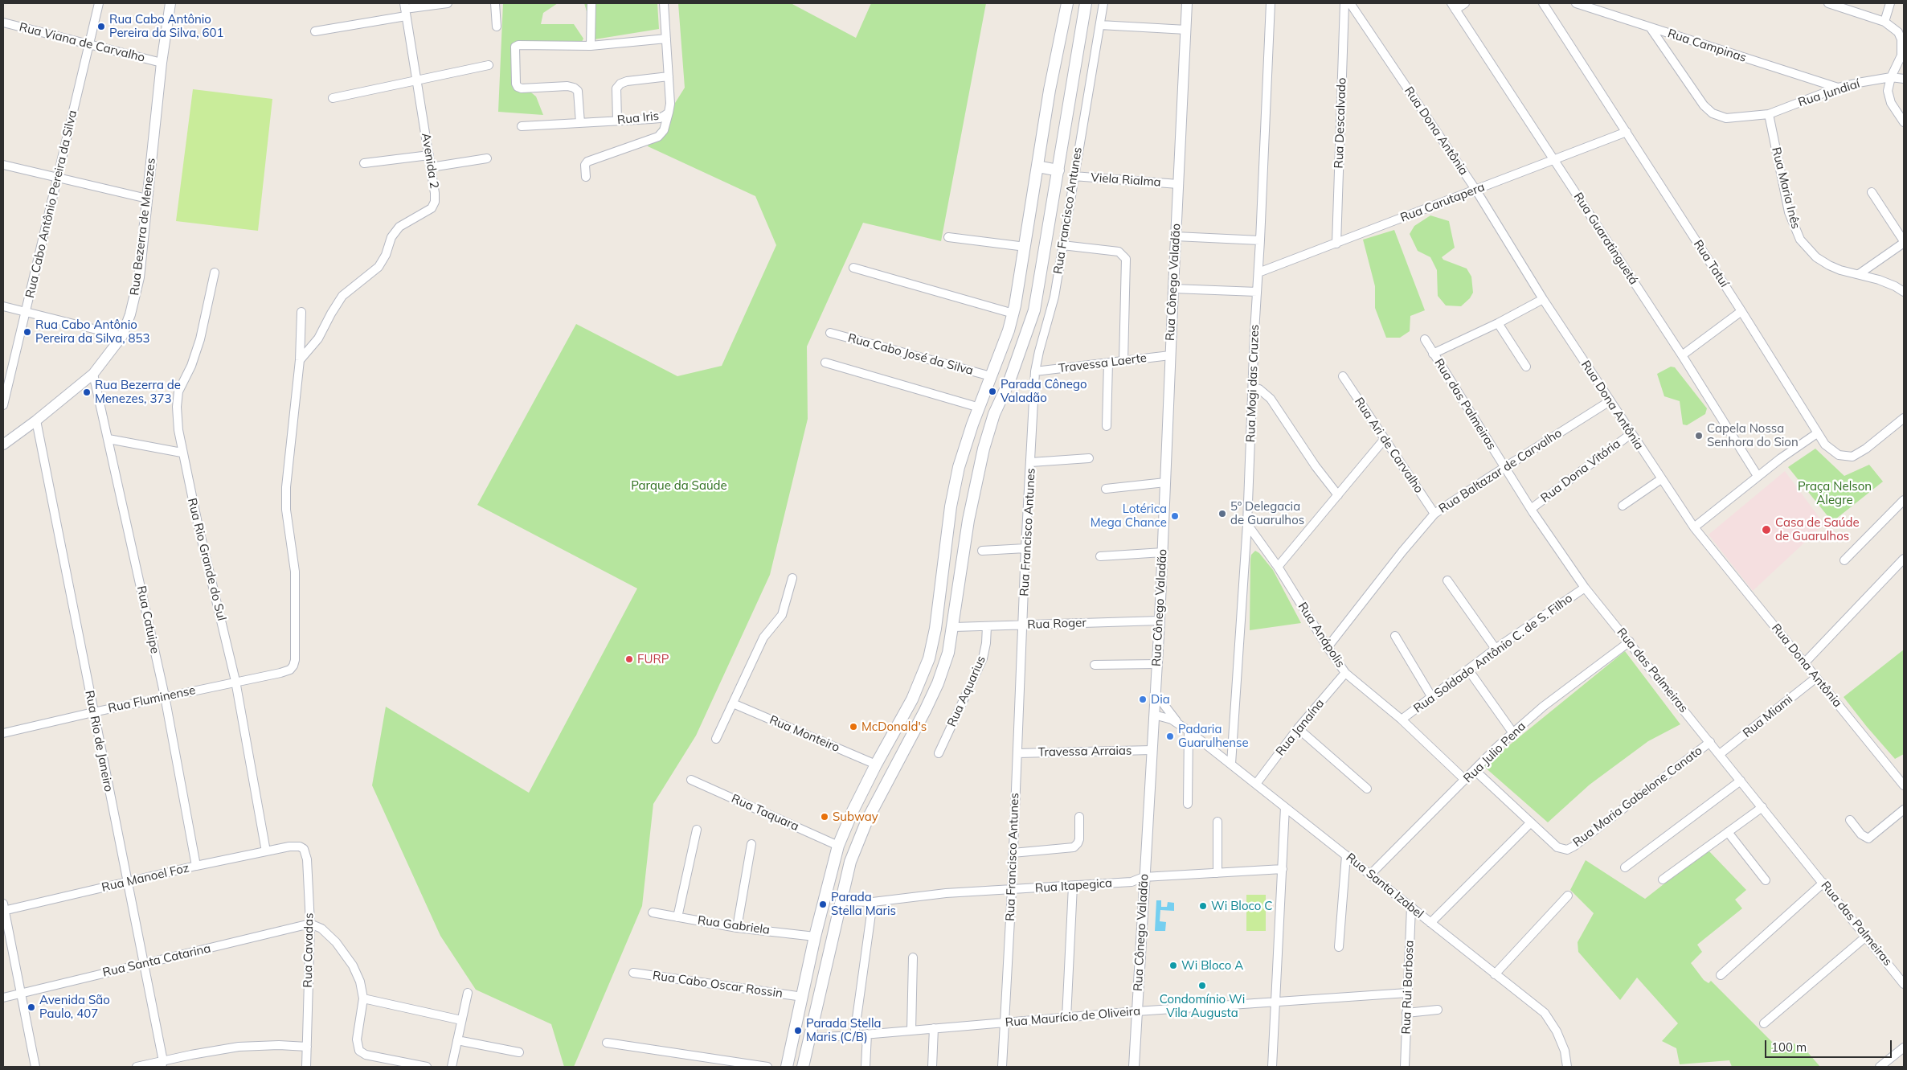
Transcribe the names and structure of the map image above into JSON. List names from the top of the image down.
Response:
{
  "streets": {
    "street": [
      "Rua Viana de Carvalho",
      "Rua Campinas",
      "Rua Jundiaí",
      "Rua Iris",
      "Rua Descalvado",
      "Rua Dona Antônia",
      "Avenida 2",
      "Viela Rialma",
      "Rua Maria Inês",
      "Rua Carutapera",
      "Rua Cabo Antônio Pereira da Silva",
      "Rua Francisco Antunes",
      "Rua Bezerra de Menezes",
      "Rua Guaratinguetá",
      "Rua Tatuí",
      "Rua Cônego Valadão",
      "Rua Cabo José da Silva",
      "Travessa Laerte",
      "Rua Mogi das Cruzes",
      "Rua das Palmeiras",
      "Rua Ari de Carvalho",
      "Rua Baltazar de Carvalho",
      "Rua Dona Vitória",
      "Rua Rio Grande do Sul",
      "Rua Catuipe",
      "Rua Roger",
      "Rua Anápolis",
      "Rua Soldado Antônio C. de S. Filho",
      "Rua Aquarius",
      "Rua Fluminense",
      "Rua Miami",
      "Rua Janaína",
      "Rua Monteiro",
      "Rua Rio de Janeiro",
      "Travessa Arraias",
      "Rua Julio Pena",
      "Rua Maria Gabelone Canato",
      "Rua Taquara",
      "Rua Manoel Foz",
      "Rua Itapegica",
      "Rua Santa Izabel",
      "Rua Gabriela",
      "Rua Cavadas",
      "Rua Santa Catarina",
      "Rua Cabo Oscar Rossin",
      "Rua Rui Barbosa",
      "Rua Maurício de Oliveira"
    ]
  },
  "crossings": [
    ["Rua Viana de Carvalho", "Rua Cabo Antônio Pereira da Silva"],
    ["Rua Viana de Carvalho", "Rua Bezerra de Menezes"],
    ["Rua Campinas", "Rua Jundiaí"],
    ["Rua Jundiaí", "Rua Maria Inês"],
    ["Rua Descalvado", "Rua Carutapera"],
    ["Rua Dona Antônia", "Rua Carutapera"],
    ["Rua Dona Antônia", "Rua Baltazar de Carvalho"],
    ["Rua Dona Antônia", "Rua Dona Vitória"],
    ["Rua Dona Antônia", "Rua Miami"],
    ["Avenida 2", "Rua Fluminense"],
    ["Viela Rialma", "Rua Francisco Antunes"],
    ["Viela Rialma", "Rua Cônego Valadão"],
    ["Rua Carutapera", "Rua Guaratinguetá"],
    ["Rua Carutapera", "Rua Tatuí"],
    ["Rua Carutapera", "Rua Mogi das Cruzes"],
    ["Rua Francisco Antunes", "Travessa Laerte"],
    ["Rua Francisco Antunes", "Rua Roger"],
    ["Rua Francisco Antunes", "Travessa Arraias"],
    ["Rua Francisco Antunes", "Rua Itapegica"],
    ["Rua Francisco Antunes", "Rua Maurício de Oliveira"],
    ["Rua Bezerra de Menezes", "Rua Catuipe"],
    ["Rua Bezerra de Menezes", "Rua Rio de Janeiro"],
    ["Rua Cônego Valadão", "Travessa Laerte"],
    ["Rua Cônego Valadão", "Rua Roger"],
    ["Rua Cônego Valadão", "Travessa Arraias"],
    ["Rua Cônego Valadão", "Rua Itapegica"],
    ["Rua Cônego Valadão", "Rua Santa Izabel"],
    ["Rua Cônego Valadão", "Rua Maurício de Oliveira"],
    ["Rua Mogi das Cruzes", "Rua Anápolis"],
    ["Rua Mogi das Cruzes", "Rua Santa Izabel"],
    ["Rua das Palmeiras", "Rua Baltazar de Carvalho"],
    ["Rua das Palmeiras", "Rua Dona Vitória"],
    ["Rua das Palmeiras", "Rua Soldado Antônio C. de S. Filho"],
    ["Rua das Palmeiras", "Rua Miami"],
    ["Rua das Palmeiras", "Rua Julio Pena"],
    ["Rua das Palmeiras", "Rua Maria Gabelone Canato"],
    ["Rua Ari de Carvalho", "Rua Baltazar de Carvalho"],
    ["Rua Baltazar de Carvalho", "Rua Anápolis"],
    ["Rua Rio Grande do Sul", "Rua Fluminense"],
    ["Rua Rio Grande do Sul", "Rua Manoel Foz"],
    ["Rua Catuipe", "Rua Fluminense"],
    ["Rua Catuipe", "Rua Manoel Foz"],
    ["Rua Roger", "Rua Aquarius"],
    ["Rua Anápolis", "Rua Soldado Antônio C. de S. Filho"],
    ["Rua Anápolis", "Rua Janaína"],
    ["Rua Anápolis", "Rua Julio Pena"],
    ["Rua Fluminense", "Rua Rio de Janeiro"],
    ["Rua Janaína", "Rua Santa Izabel"],
    ["Rua Rio de Janeiro", "Rua Manoel Foz"],
    ["Rua Rio de Janeiro", "Rua Santa Catarina"],
    ["Rua Julio Pena", "Rua Maria Gabelone Canato"],
    ["Rua Julio Pena", "Rua Santa Izabel"],
    ["Rua Manoel Foz", "Rua Cavadas"],
    ["Rua Santa Izabel", "Rua Rui Barbosa"],
    ["Rua Cavadas", "Rua Santa Catarina"],
    ["Rua Rui Barbosa", "Rua Maurício de Oliveira"]
  ],
  "parks": ["Parque da Saúde", "Praça Nelson Alegre"],
  "places": [
    "Rua Cabo Antônio Pereira da Silva, 601",
    "Rua Cabo Antônio Pereira da Silva, 853",
    "Parada Cônego Valadão",
    "Rua Bezerra de Menezes, 373",
    "Capela Nossa Senhora do Sion",
    "5º Delegacia de Guarulhos",
    "Lotérica Mega Chance",
    "Casa de Saúde de Guarulhos",
    "FURP",
    "Dia",
    "McDonald's",
    "Padaria Guarulhense",
    "Subway",
    "Parada Stella Maris",
    "Wi Bloco C",
    "Wi Bloco A",
    "Condomínio Wi Vila Augusta",
    "Avenida São Paulo, 407",
    "Parada Stella Maris (C/B)"
  ],
  "scale_bar": "100 m"
}
